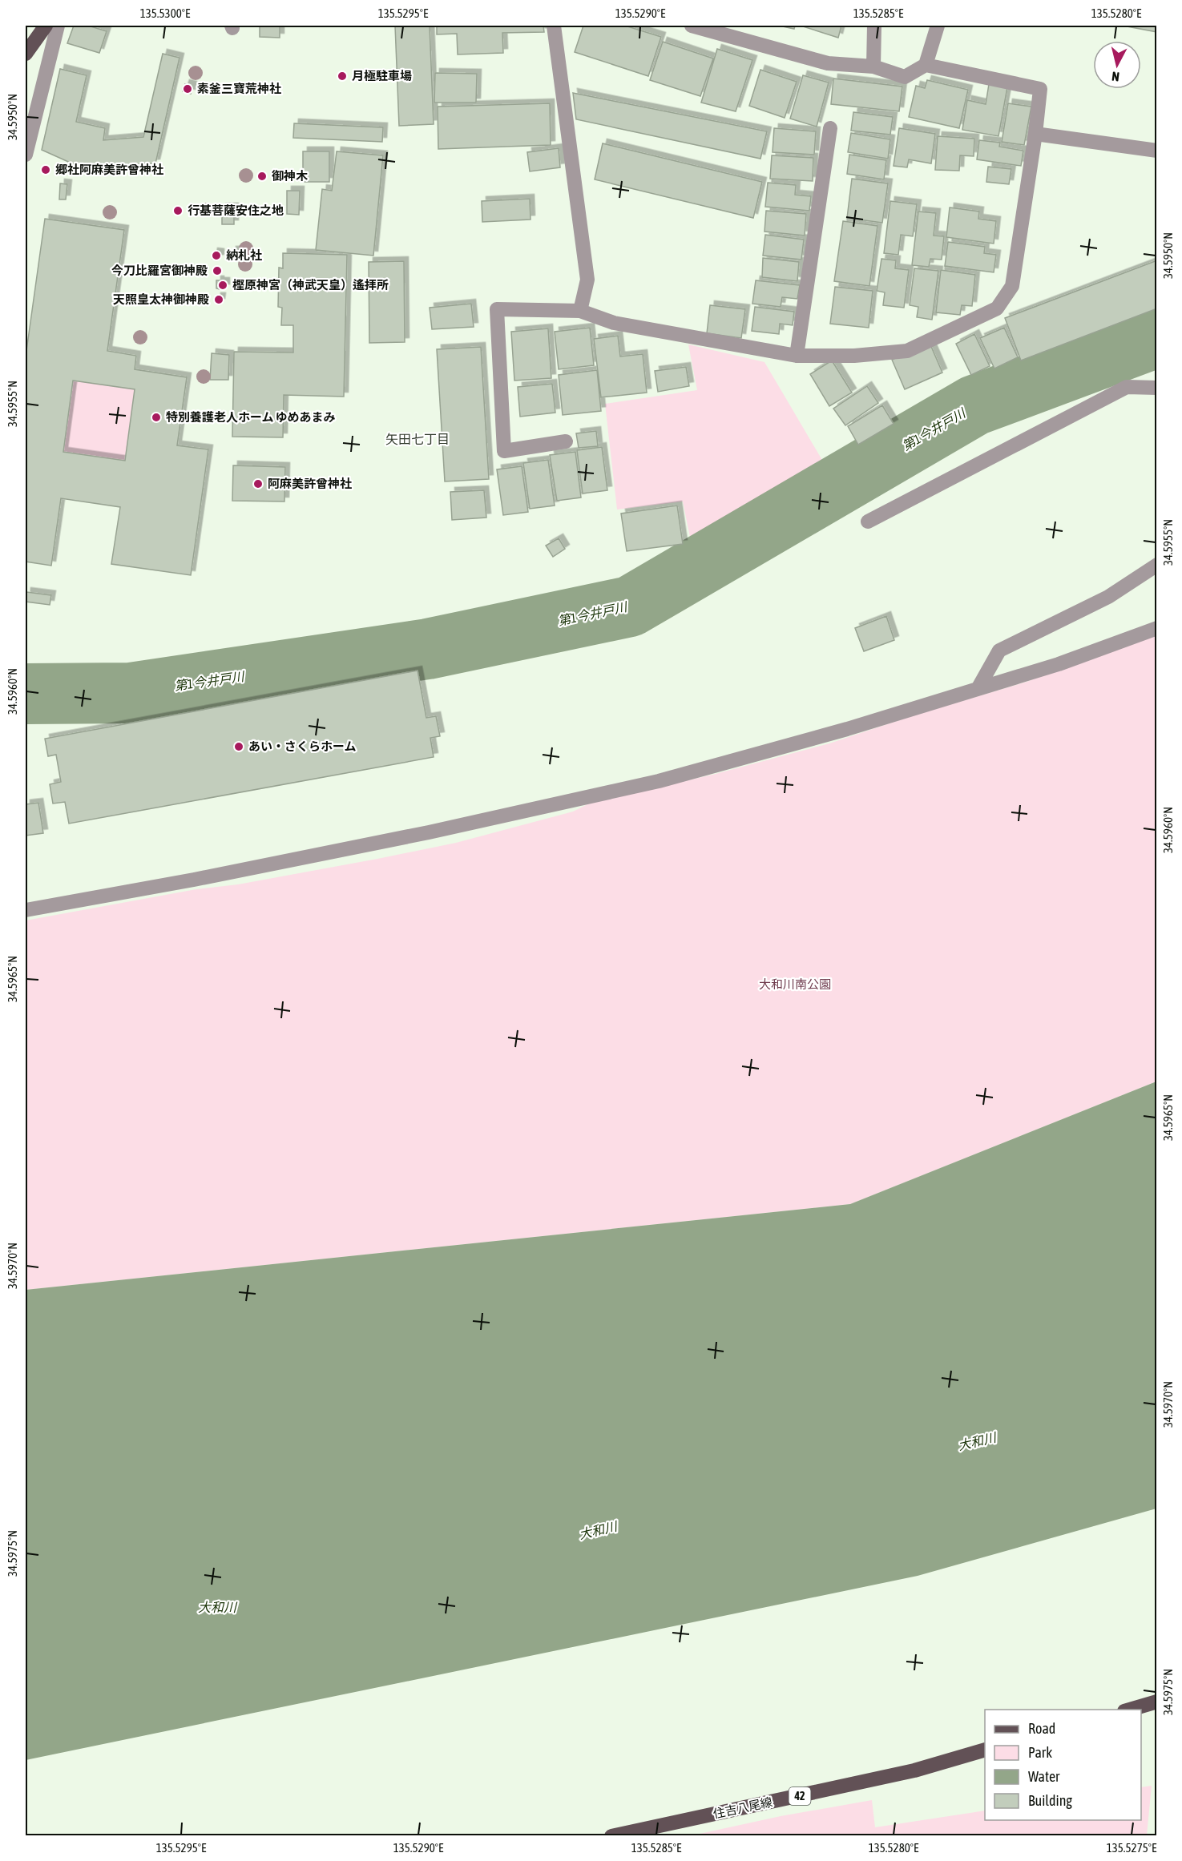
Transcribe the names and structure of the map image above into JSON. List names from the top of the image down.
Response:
{
  "streets": {
    "main road": ["42", "住吉八尾線"]
  },
  "districts": ["矢田七丁目"],
  "water": ["第1今井戸川", "大和川"],
  "parks": ["大和川南公園"],
  "places": [
    "月極駐車場",
    "素釜三寶荒神社",
    "郷社阿麻美許曾神社",
    "御神木",
    "行基菩薩安住之地",
    "納札社",
    "今刀比羅宮御神殿",
    "樫原神宮（神武天皇）遙拝所",
    "天照皇太神御神殿",
    "特別養護老人ホーム ゆめあまみ",
    "阿麻美許曾神社",
    "あい・さくらホーム"
  ],
  "legend": [
    "Road",
    "Park",
    "Water",
    "Building"
  ],
  "north": "bottom",
  "coordinates": [
    "135.5300°E",
    "135.5295°E",
    "135.5290°E",
    "135.5285°E",
    "135.5280°E",
    "34.5950°N",
    "34.5955°N",
    "34.5960°N",
    "34.5965°N",
    "34.5970°N",
    "34.5975°N",
    "135.5275°E"
  ]
}
